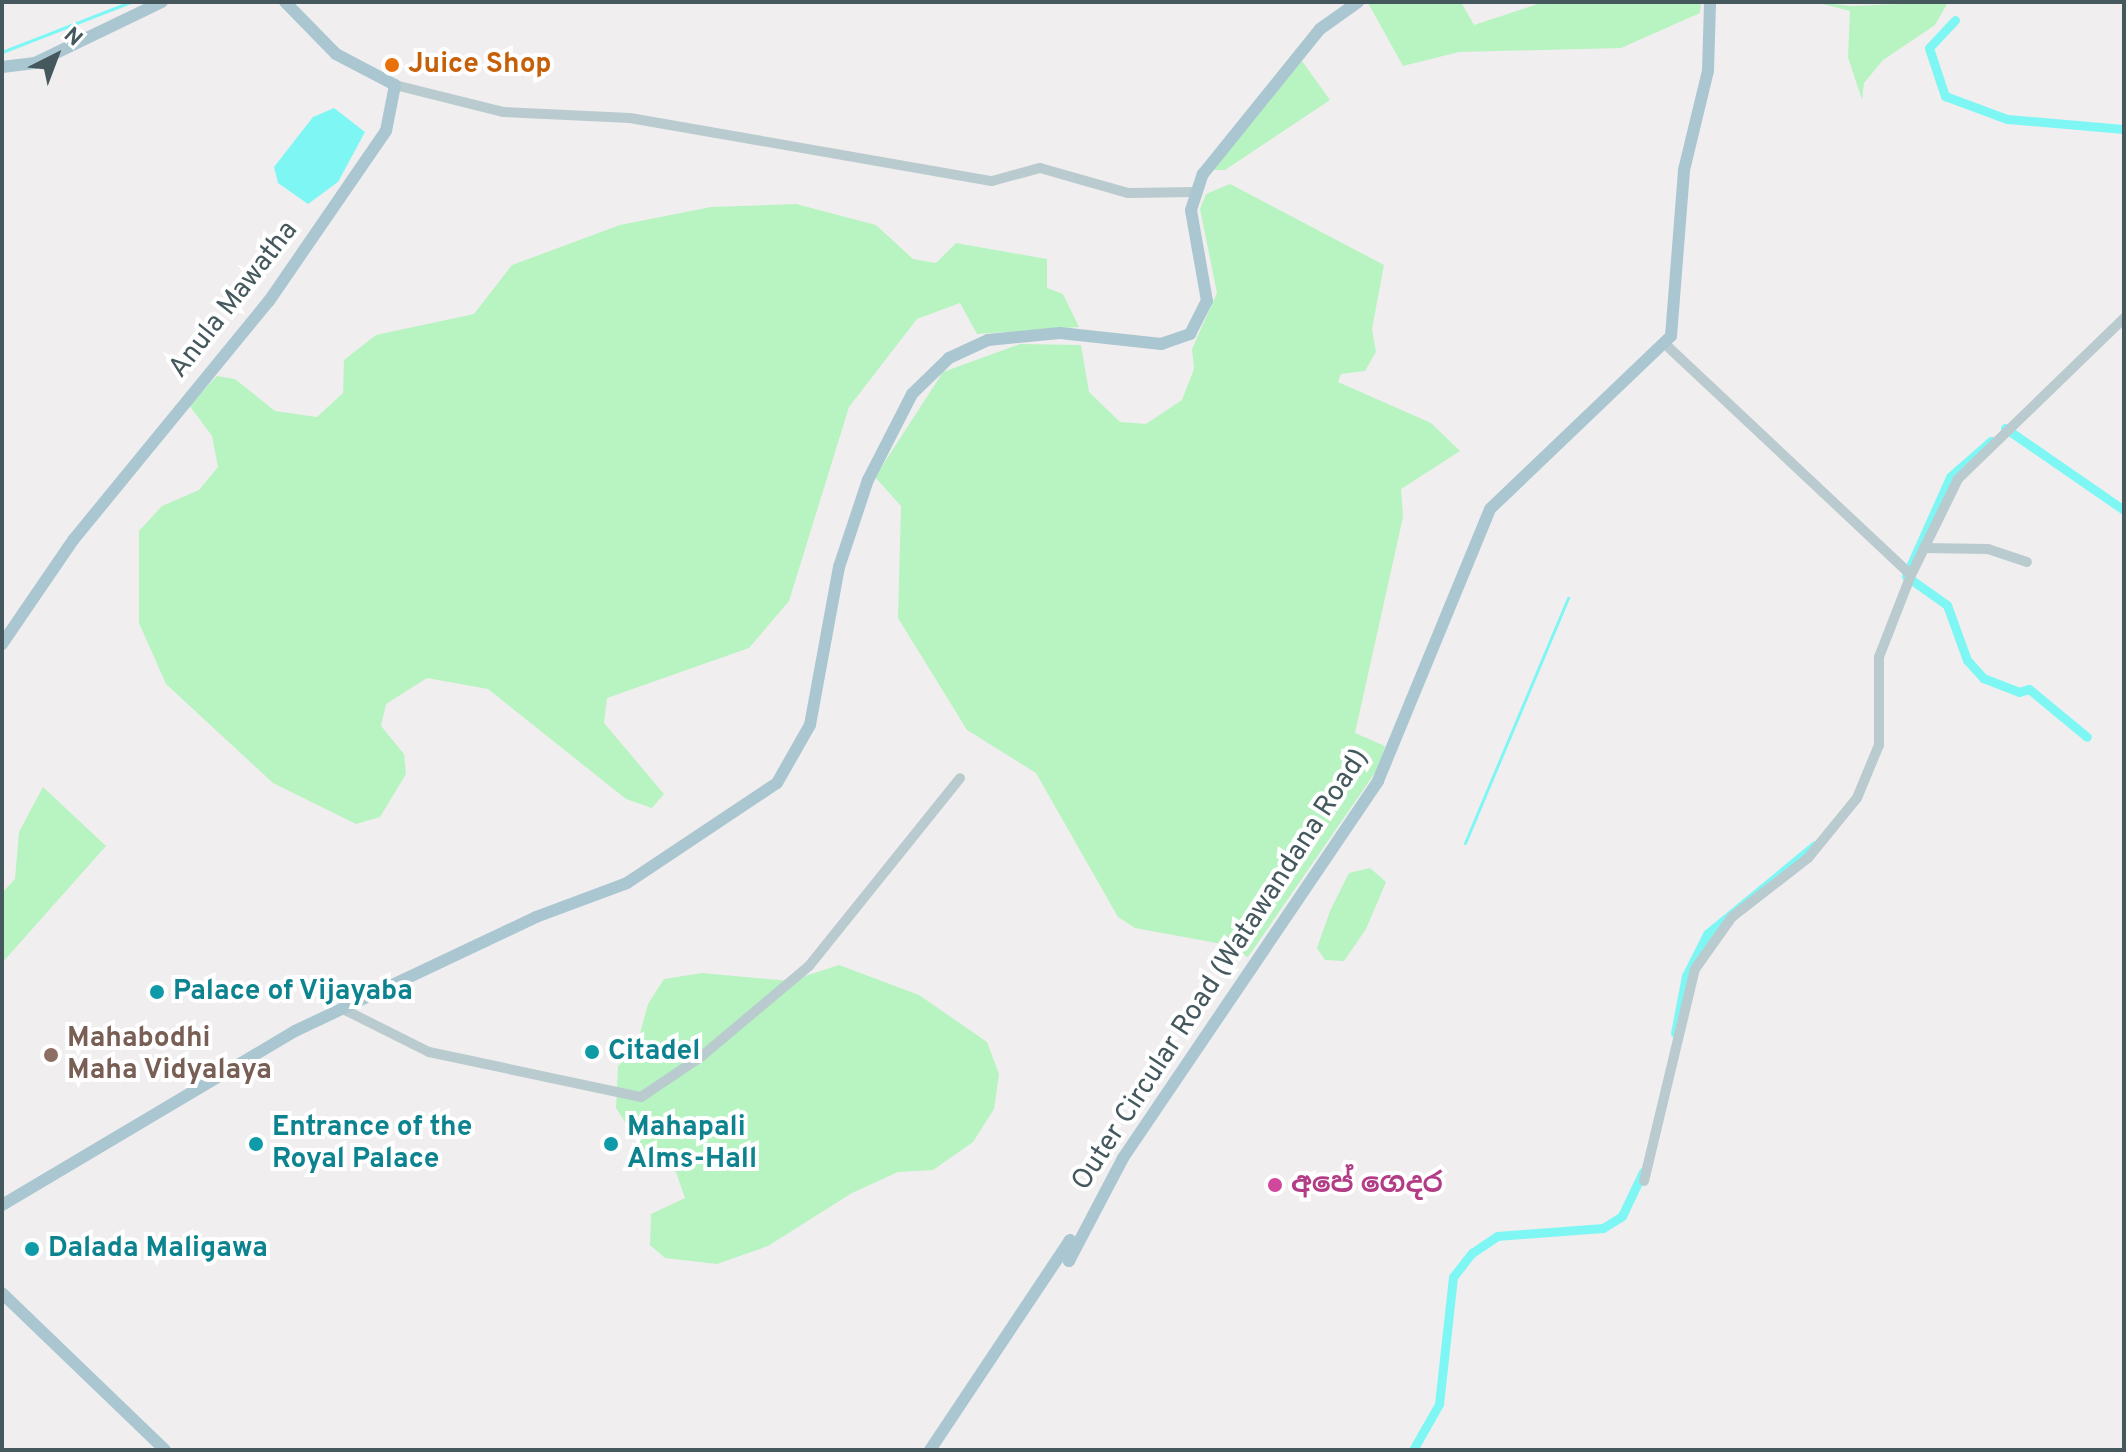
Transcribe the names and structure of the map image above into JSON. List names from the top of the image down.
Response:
{
  "streets": {
    "main road": ["Anula Mawatha", "Outer Circular Road (Watawandana Road)"]
  },
  "places": [
    "Juice Shop",
    "Palace of Vijayaba",
    "Citadel",
    "Mahabodhi Maha Vidyalaya",
    "Entrance of the Royal Palace",
    "Mahapali Alms-Hall",
    "අපේ ගෙදර",
    "Dalada Maligawa"
  ],
  "north": "top right"
}
